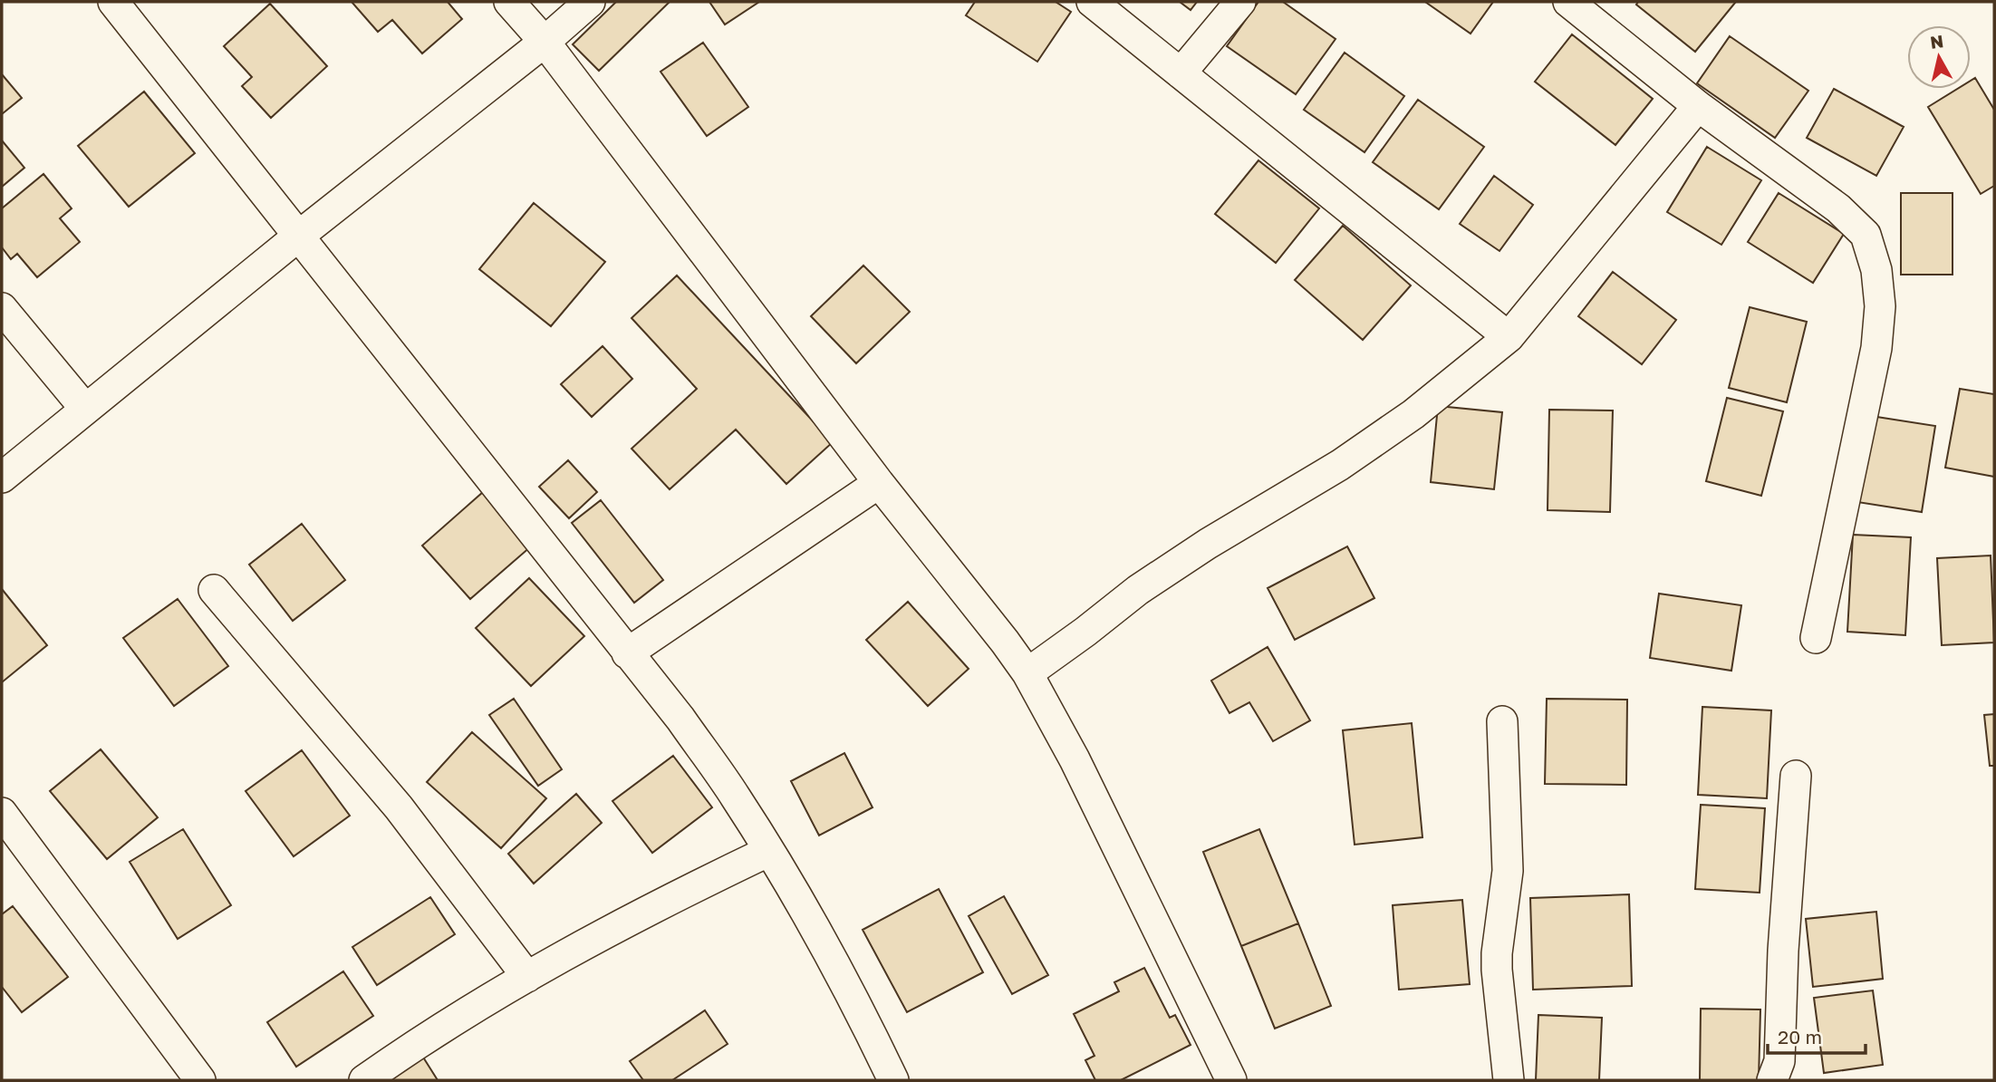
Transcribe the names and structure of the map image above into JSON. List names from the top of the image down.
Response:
{
  "scale_bar": "20 m",
  "north": "top"
}
